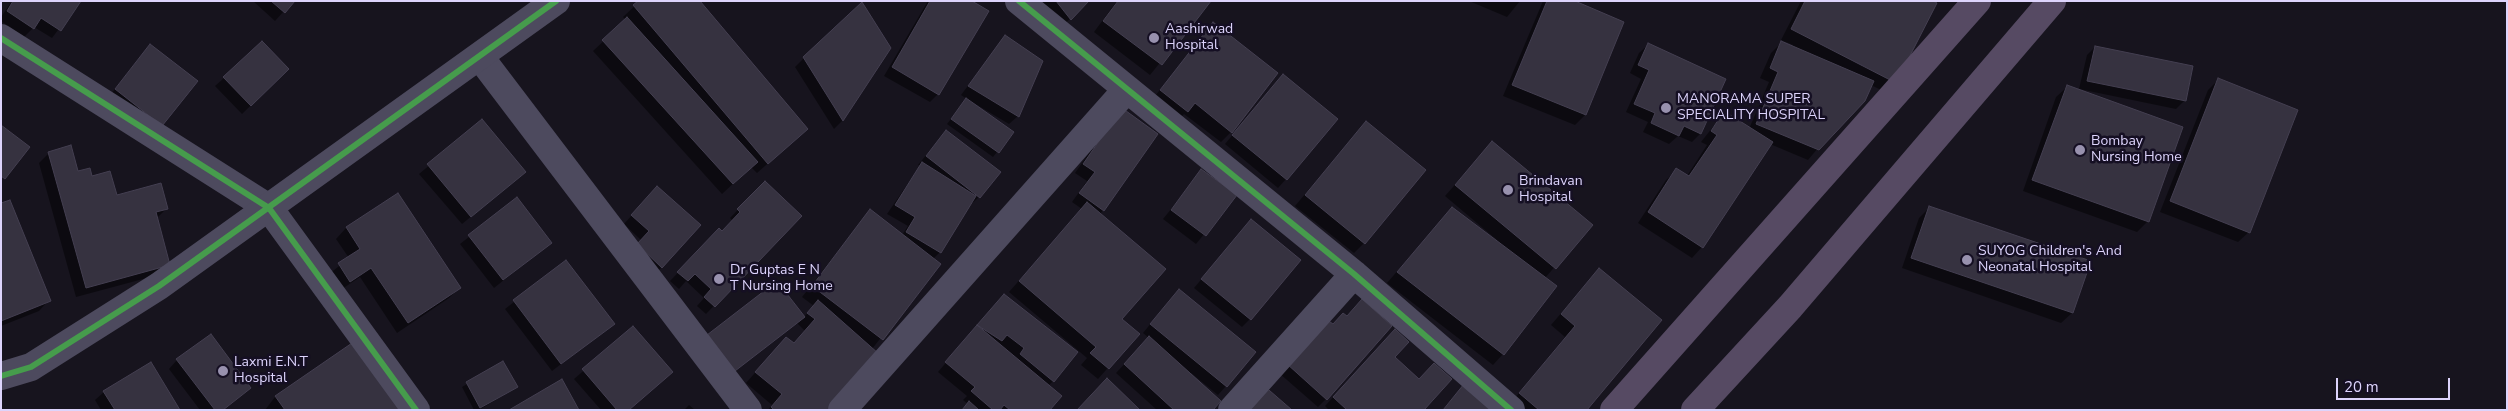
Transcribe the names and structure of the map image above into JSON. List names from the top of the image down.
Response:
{
  "places": [
    "Aashirwad Hospital",
    "MANORAMA SUPER SPECIALITY HOSPITAL",
    "Bombay Nursing Home",
    "Brindavan Hospital",
    "SUYOG Children's And Neonatal Hospital",
    "Dr Guptas E N T Nursing Home",
    "Laxmi E.N.T Hospital"
  ],
  "scale_bar": "20 m"
}
